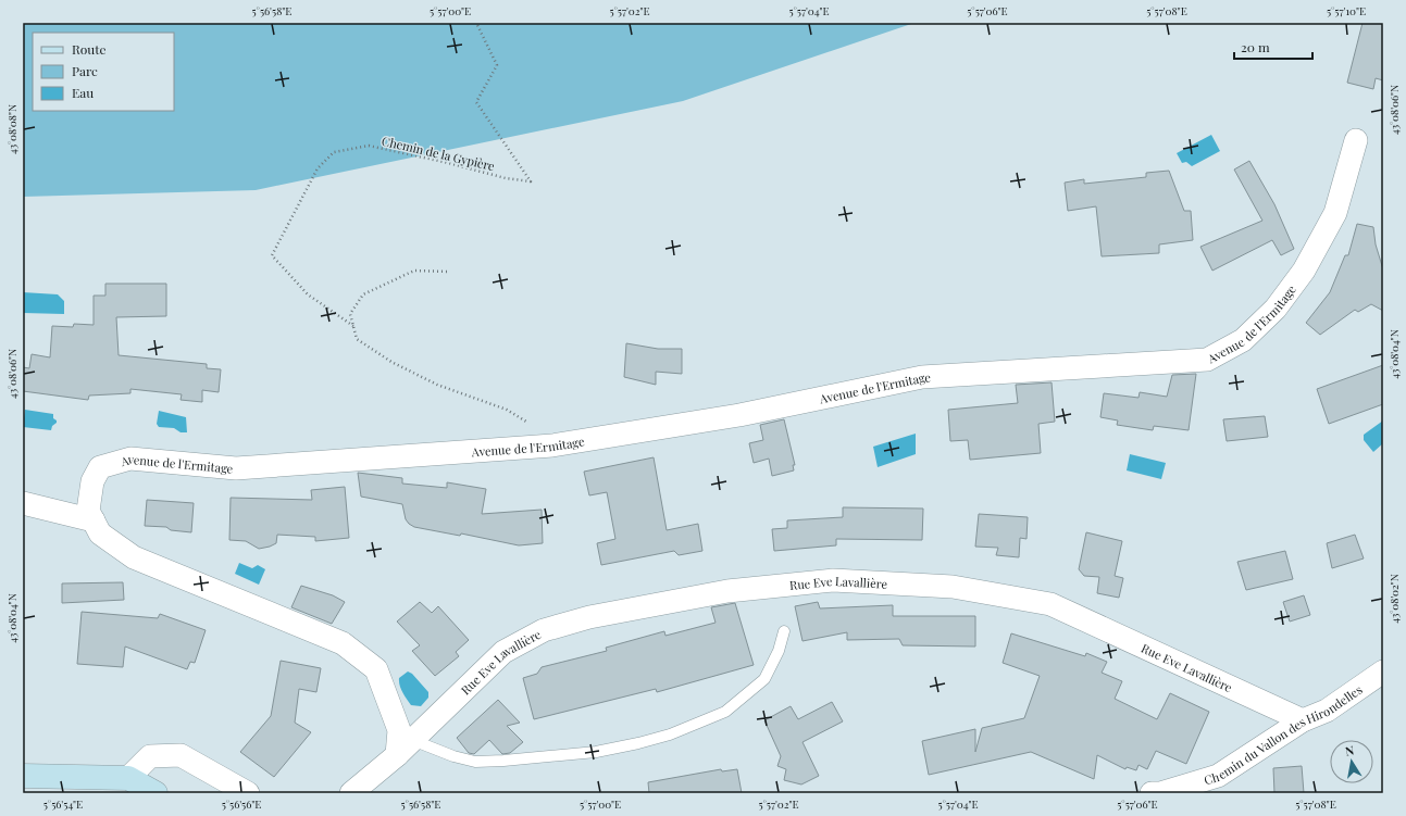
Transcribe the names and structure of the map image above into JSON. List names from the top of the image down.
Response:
{
  "streets": {
    "street": ["Avenue de l'Ermitage", "Rue Eve Lavallière", "Chemin du Vallon des Hirondelles"],
    "path": ["Chemin de la Gypière"]
  },
  "crossings": [
    ["Avenue de l'Ermitage", "Rue Eve Lavallière"],
    ["Rue Eve Lavallière", "Chemin du Vallon des Hirondelles"]
  ],
  "legend": ["Route", "Parc", "Eau"],
  "scale_bar": "20 m",
  "north": "top",
  "coordinates": [
    "5°56'58\"E",
    "5°57'00\"E",
    "5°57'02\"E",
    "5°57'04\"E",
    "5°57'06\"E",
    "5°57'08\"E",
    "5°57'10\"E",
    "43°08'06\"N",
    "43°08'08\"N",
    "43°08'04\"N",
    "43°08'02\"N",
    "5°56'54\"E",
    "5°56'56\"E"
  ]
}
